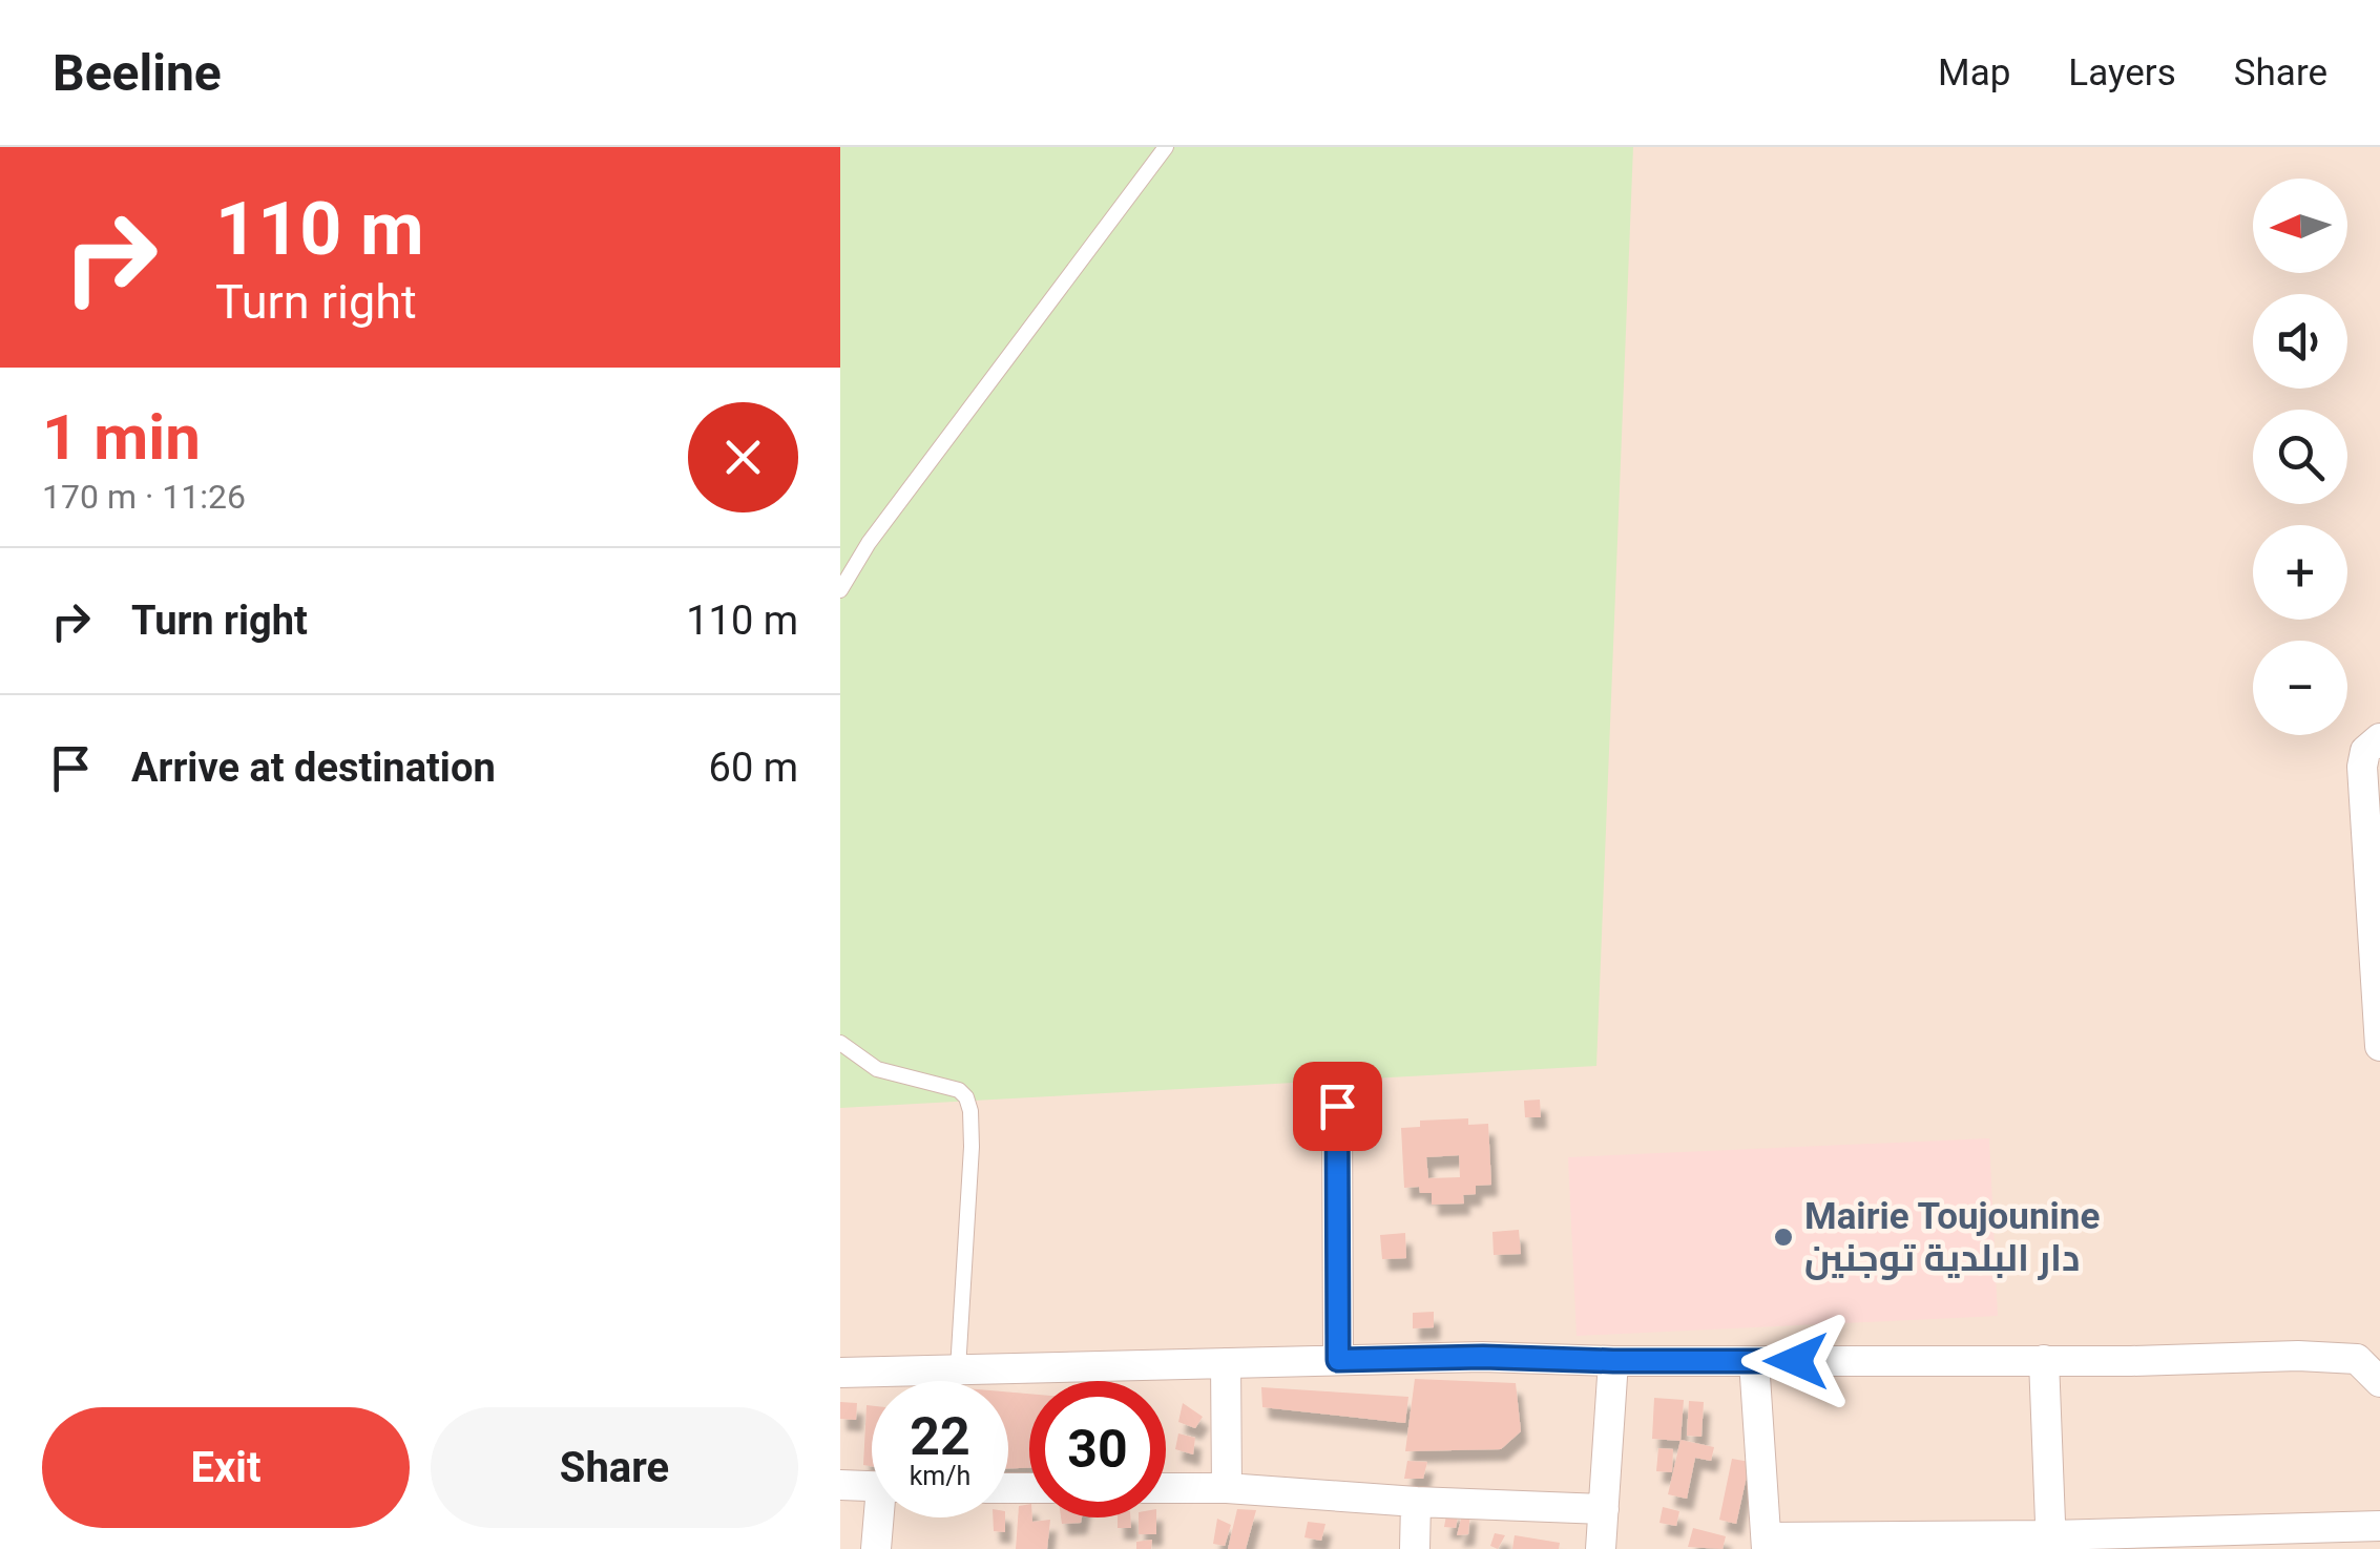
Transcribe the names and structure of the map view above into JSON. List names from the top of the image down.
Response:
{
  "places": ["Mairie Toujounine دار البلدية توجنين"],
  "north": "left",
  "page": {
    "header": "Beeline",
    "nav": ["Map", "Layers", "Share"],
    "turn": ["110 m", "Turn right"],
    "map_buttons": ["+", "−"],
    "heading": ["1 min", "170 m · 11:26"],
    "list": [
      {
        "name": "Turn right",
        "value": "110 m"
      },
      {
        "name": "Arrive at destination",
        "value": "60 m"
      }
    ],
    "speed": "22 km/h",
    "limit": "30",
    "buttons": ["Exit", "Share"]
  }
}
